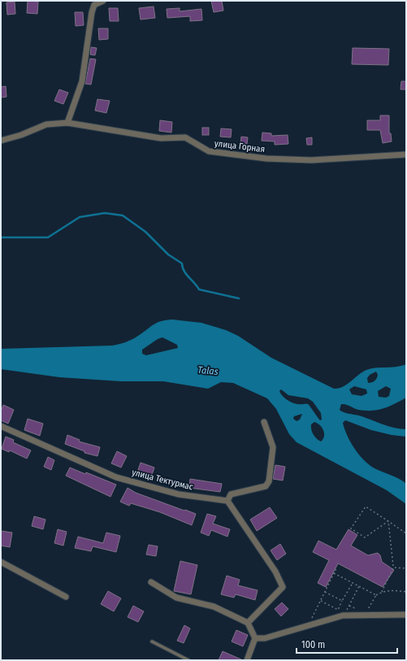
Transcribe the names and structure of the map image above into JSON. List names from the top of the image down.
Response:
{
  "streets": {
    "street": ["улица Горная", "улица Тектурмас"]
  },
  "water": ["Talas"],
  "scale_bar": "100 m"
}
